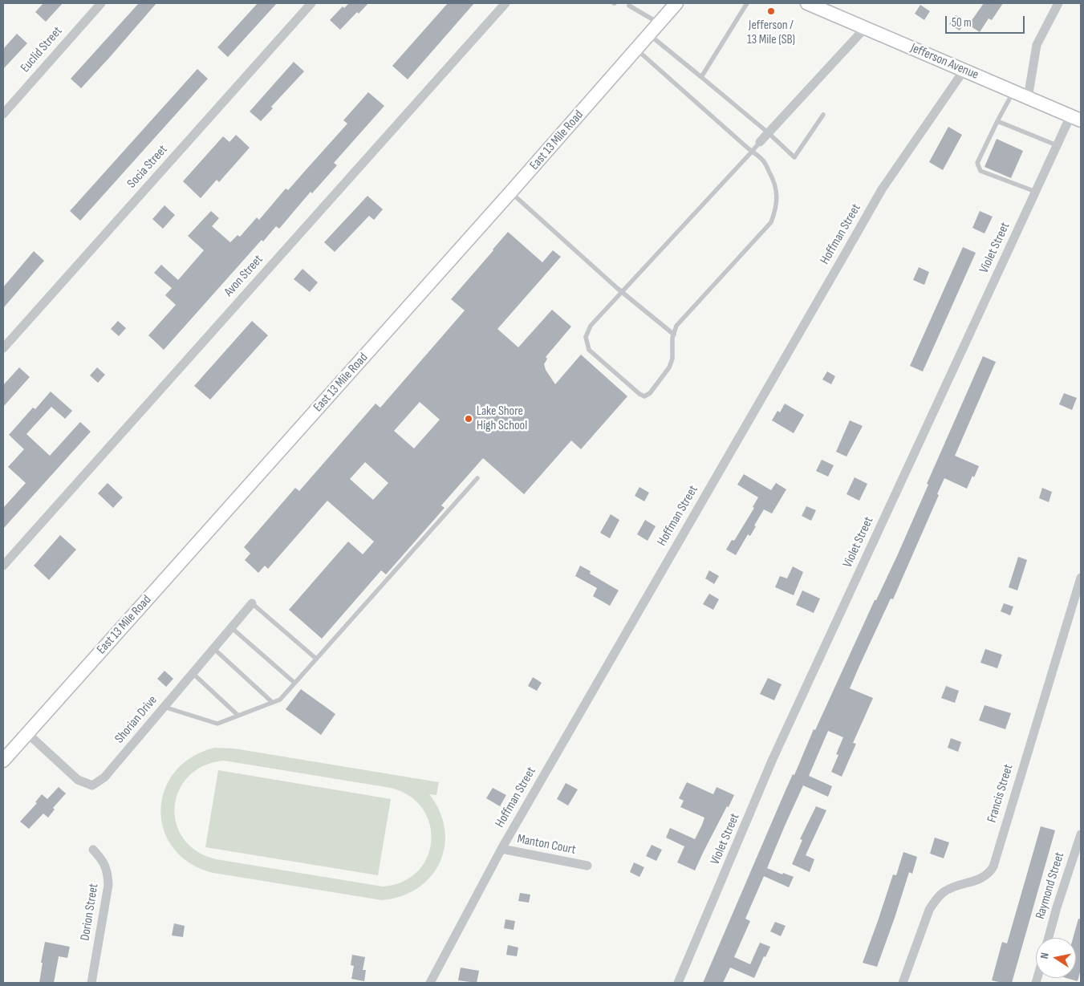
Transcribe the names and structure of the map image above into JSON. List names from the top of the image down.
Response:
{
  "streets": {
    "main road": ["Jefferson Avenue", "East 13 Mile Road"],
    "street": [
      "Euclid Street",
      "Socia Street",
      "Hoffman Street",
      "Violet Street",
      "Avon Street",
      "Shorian Drive",
      "Francis Street",
      "Manton Court",
      "Raymond Street",
      "Dorion Street"
    ]
  },
  "crossings": [
    ["Jefferson Avenue", "Hoffman Street"],
    ["Jefferson Avenue", "Violet Street"],
    ["East 13 Mile Road", "Shorian Drive"],
    ["Hoffman Street", "Manton Court"]
  ],
  "places": ["Jefferson / 13 Mile (SB)", "Lake Shore High School"],
  "scale_bar": "50 m",
  "north": "left"
}
